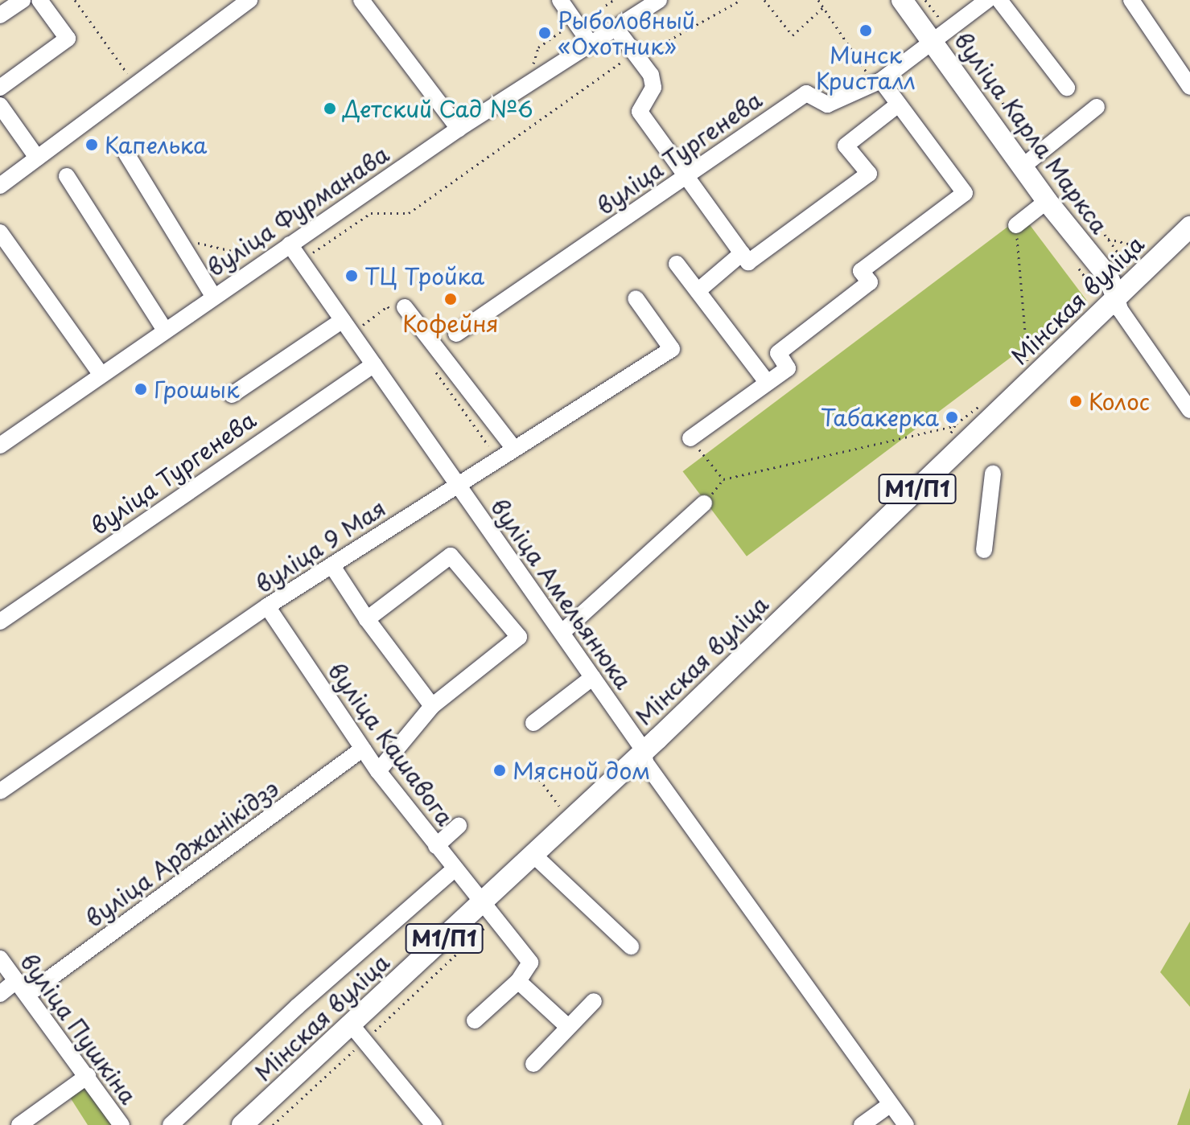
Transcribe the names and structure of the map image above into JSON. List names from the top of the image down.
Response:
{
  "streets": {
    "main road": ["вуліца Карла Маркса", "Мінская вуліца", "М1/П1"],
    "street": [
      "вуліца Тургенева",
      "вуліца Фурманава",
      "вуліца 9 Мая",
      "вуліца Амельянюка",
      "вуліца Кашавога",
      "вуліца Арджанікідзэ",
      "вуліца Пушкіна"
    ]
  },
  "crossings": [
    ["вуліца Карла Маркса", "вуліца Тургенева"],
    ["вуліца Карла Маркса", "Мінская вуліца"],
    ["вуліца Тургенева", "вуліца Амельянюка"],
    ["вуліца Фурманава", "вуліца Амельянюка"],
    ["Мінская вуліца", "вуліца Амельянюка"],
    ["Мінская вуліца", "вуліца Кашавога"],
    ["вуліца 9 Мая", "вуліца Амельянюка"],
    ["вуліца 9 Мая", "вуліца Кашавога"],
    ["вуліца Кашавога", "вуліца Арджанікідзэ"],
    ["вуліца Арджанікідзэ", "вуліца Пушкіна"]
  ],
  "places": [
    "Минск Кристалл",
    "Рыболовный «Охотник»",
    "Детский Сад №6",
    "Капелька",
    "ТЦ Тройка",
    "Кофейня",
    "Грошык",
    "Колос",
    "Табакерка",
    "Мясной дом"
  ]
}
